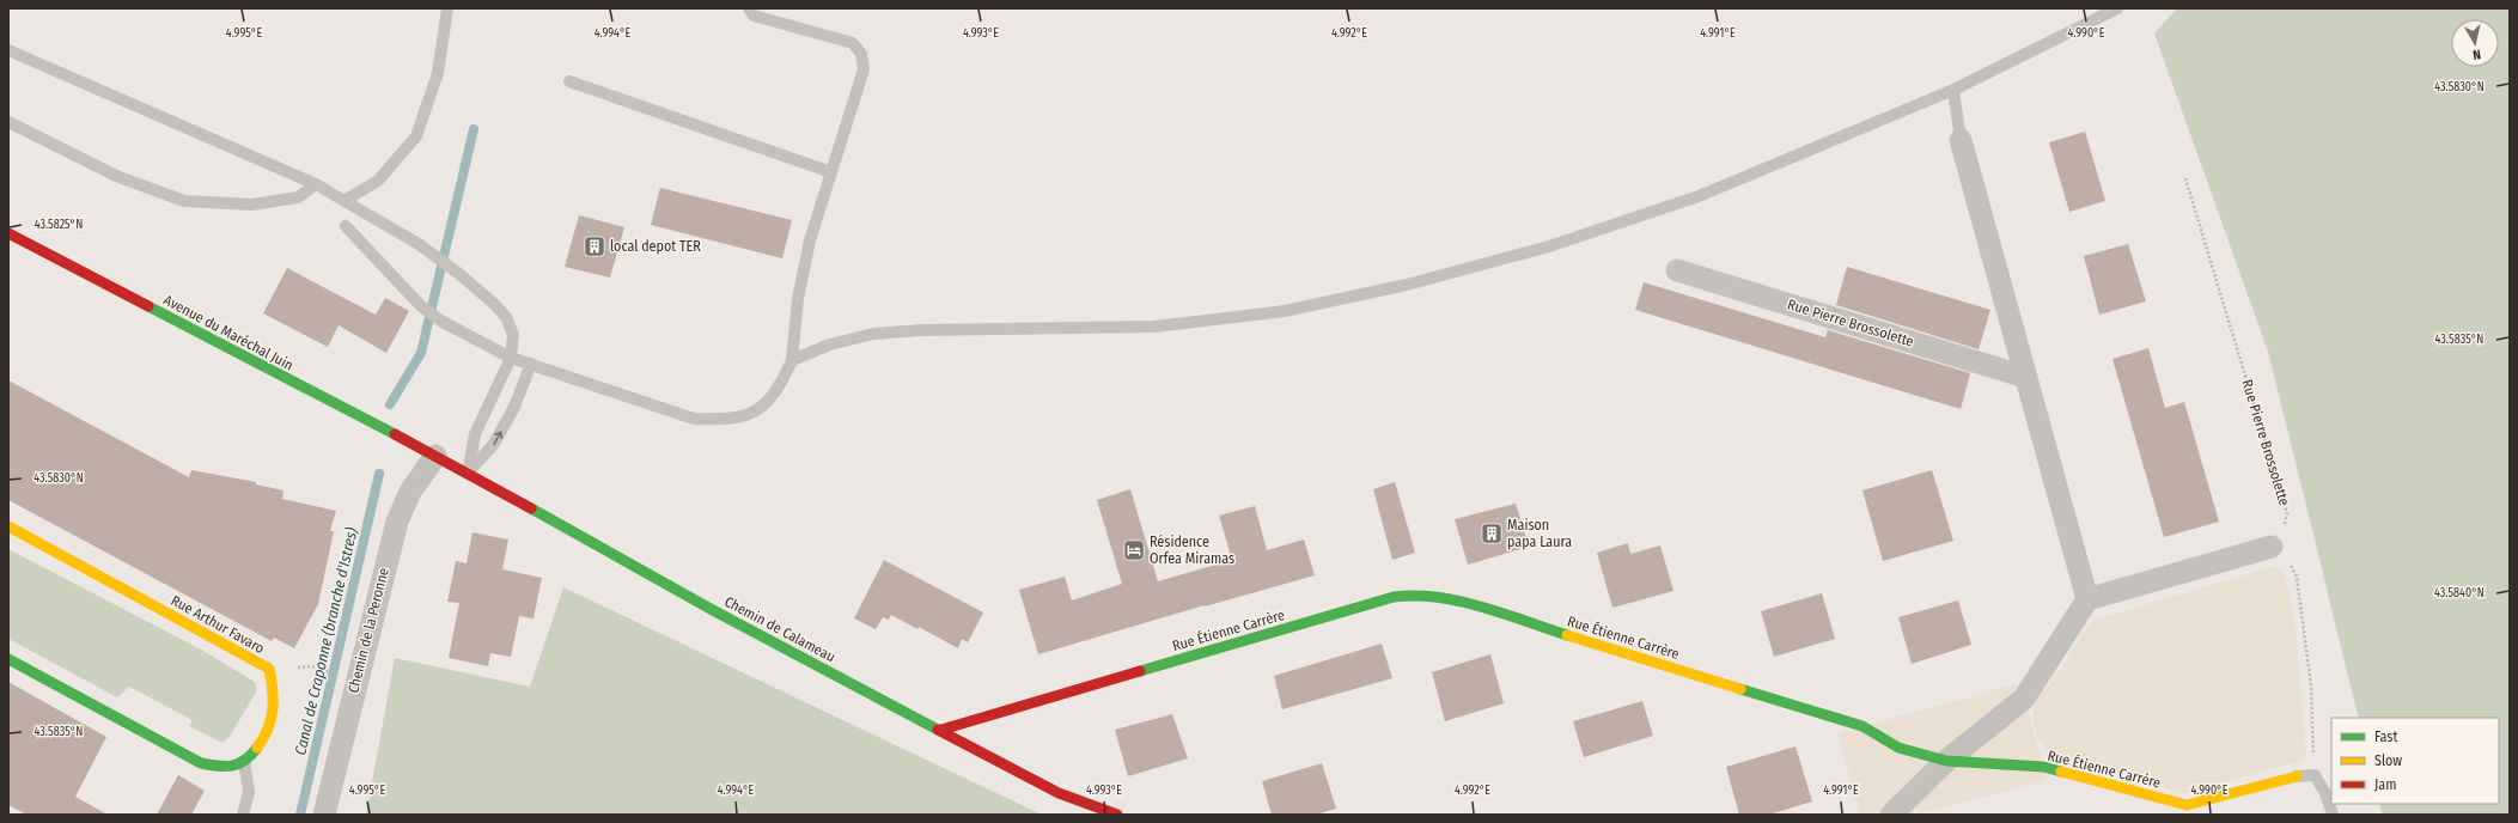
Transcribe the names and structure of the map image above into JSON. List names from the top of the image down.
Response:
{
  "streets": {
    "street": [
      "Rue Pierre Brossolette",
      "Avenue du Maréchal Juin",
      "Rue Arthur Favaro",
      "Chemin de Calameau",
      "Chemin de la Peronne",
      "Rue Étienne Carrère"
    ]
  },
  "crossings": [
    ["Avenue du Maréchal Juin", "Chemin de Calameau"],
    ["Avenue du Maréchal Juin", "Chemin de la Peronne"],
    ["Chemin de Calameau", "Chemin de la Peronne"],
    ["Chemin de Calameau", "Rue Étienne Carrère"]
  ],
  "water": ["Canal de Craponne (branche d'Istres)"],
  "places": {
    "building": ["local depot TER", "Maison papa Laura"],
    "hotel": ["Résidence Orfea Miramas"]
  },
  "legend": ["Fast", "Slow", "Jam"],
  "north": "bottom",
  "coordinates": [
    "4.995°E",
    "4.994°E",
    "4.993°E",
    "4.992°E",
    "4.991°E",
    "4.990°E",
    "43.5830°N",
    "43.5825°N",
    "43.5835°N",
    "43.5840°N"
  ]
}
